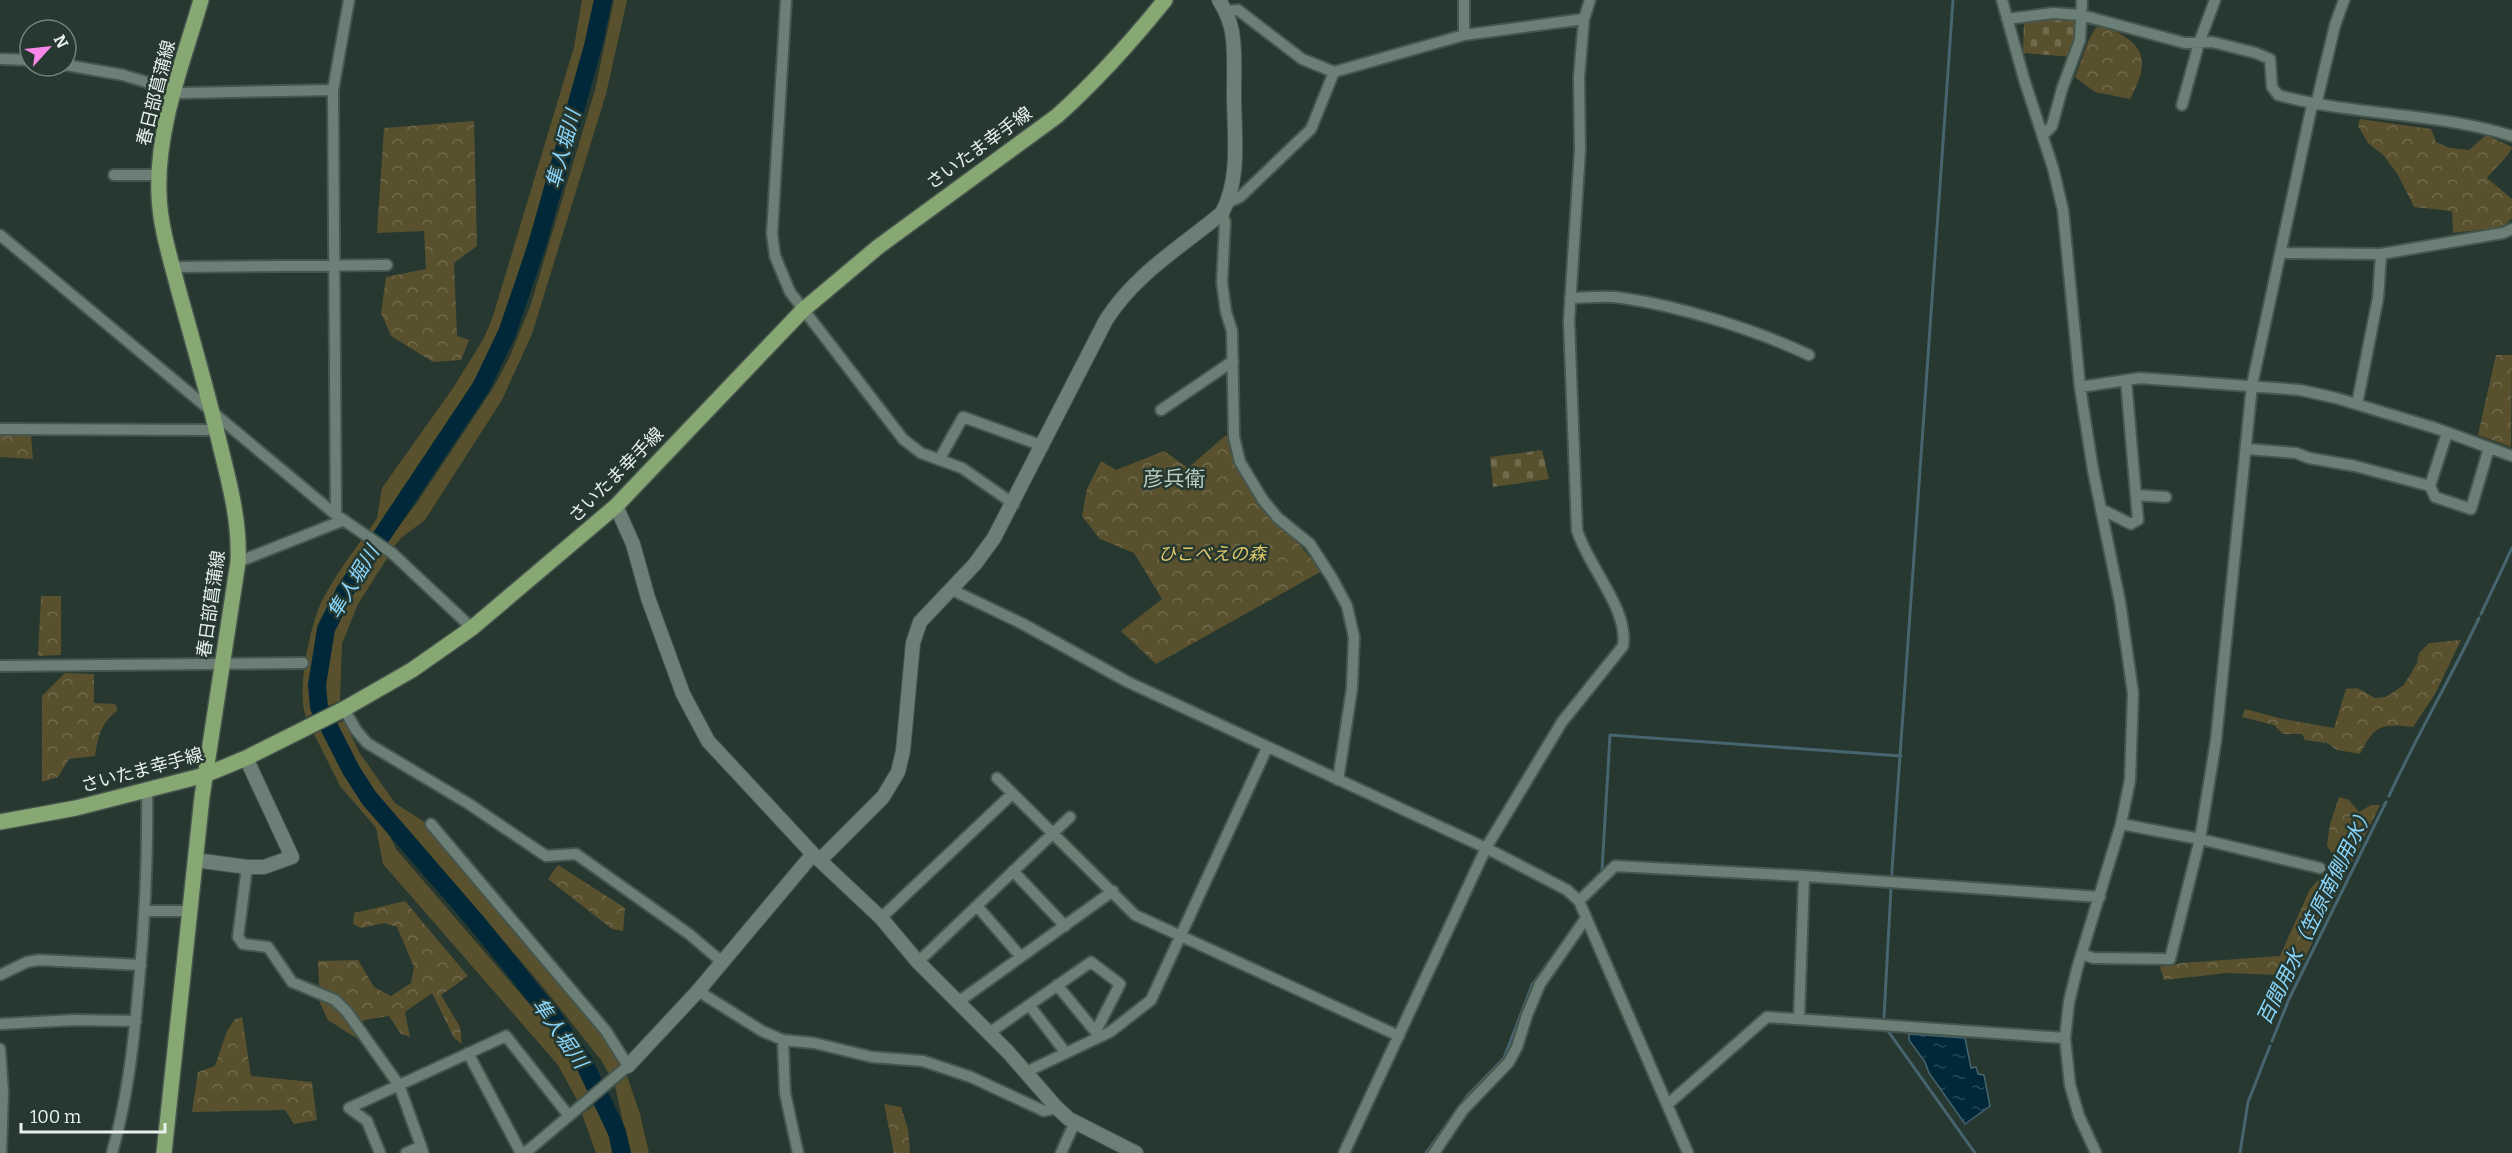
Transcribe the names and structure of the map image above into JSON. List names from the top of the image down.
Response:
{
  "streets": {
    "main road": ["春日部菖蒲線", "さいたま幸手線"]
  },
  "crossings": [
    ["春日部菖蒲線", "さいたま幸手線"]
  ],
  "districts": ["彦兵衛"],
  "water": ["隼人堀川", "百間用水（笠原南側用水）"],
  "parks": ["ひこべえの森"],
  "scale_bar": "100 m",
  "north": "top right"
}
